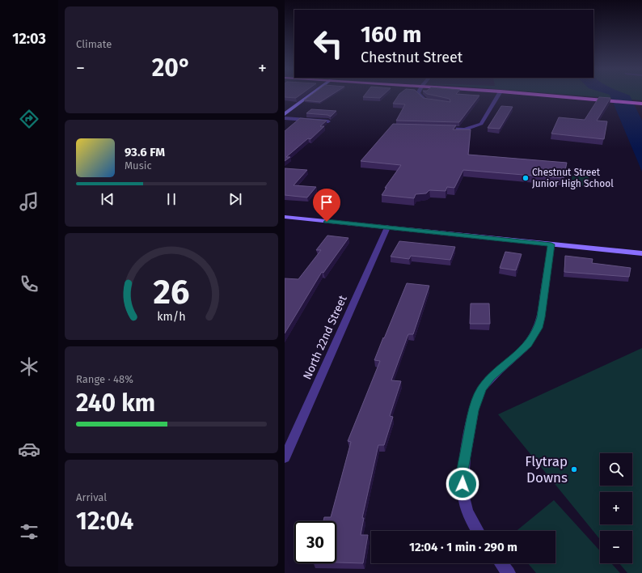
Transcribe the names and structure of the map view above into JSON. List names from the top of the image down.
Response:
{
  "streets": {
    "street": ["North 22nd Street"]
  },
  "places": ["Chestnut Street Junior High School", "Flytrap Downs"],
  "page": {
    "tabs": "12:03",
    "tile": [
      "Climate",
      ["Range · 48%", "240 km"],
      ["Arrival", "12:04"]
    ],
    "turn": ["160 m", "Chestnut Street"],
    "heat": ["−", "20°", "+"],
    "song": ["93.6 FM", "Music"],
    "map_buttons": ["+", "−"],
    "limit": "30",
    "trip": "12:04 · 1 min · 290 m",
    "gauge": ["26", "km/h"]
  }
}
